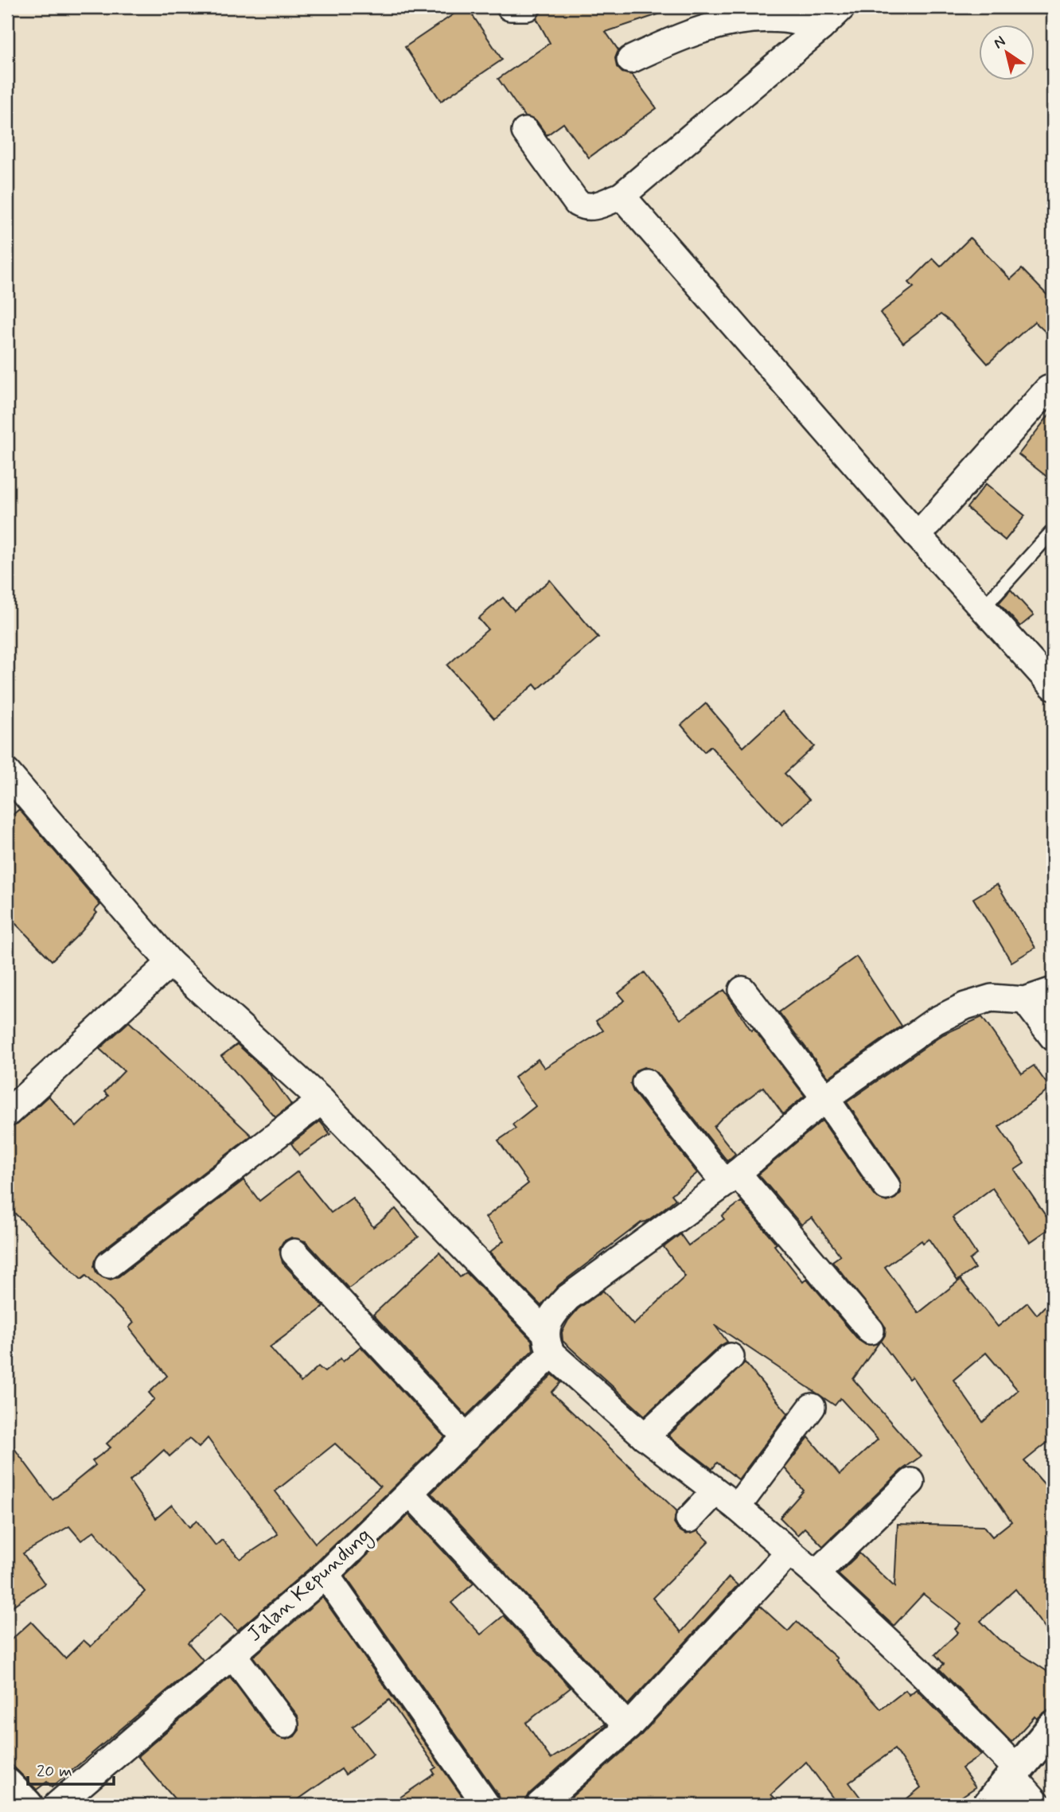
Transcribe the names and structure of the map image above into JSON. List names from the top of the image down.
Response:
{
  "streets": {
    "street": ["Jalan Kepundung"]
  },
  "scale_bar": "20 m",
  "north": "top left"
}
